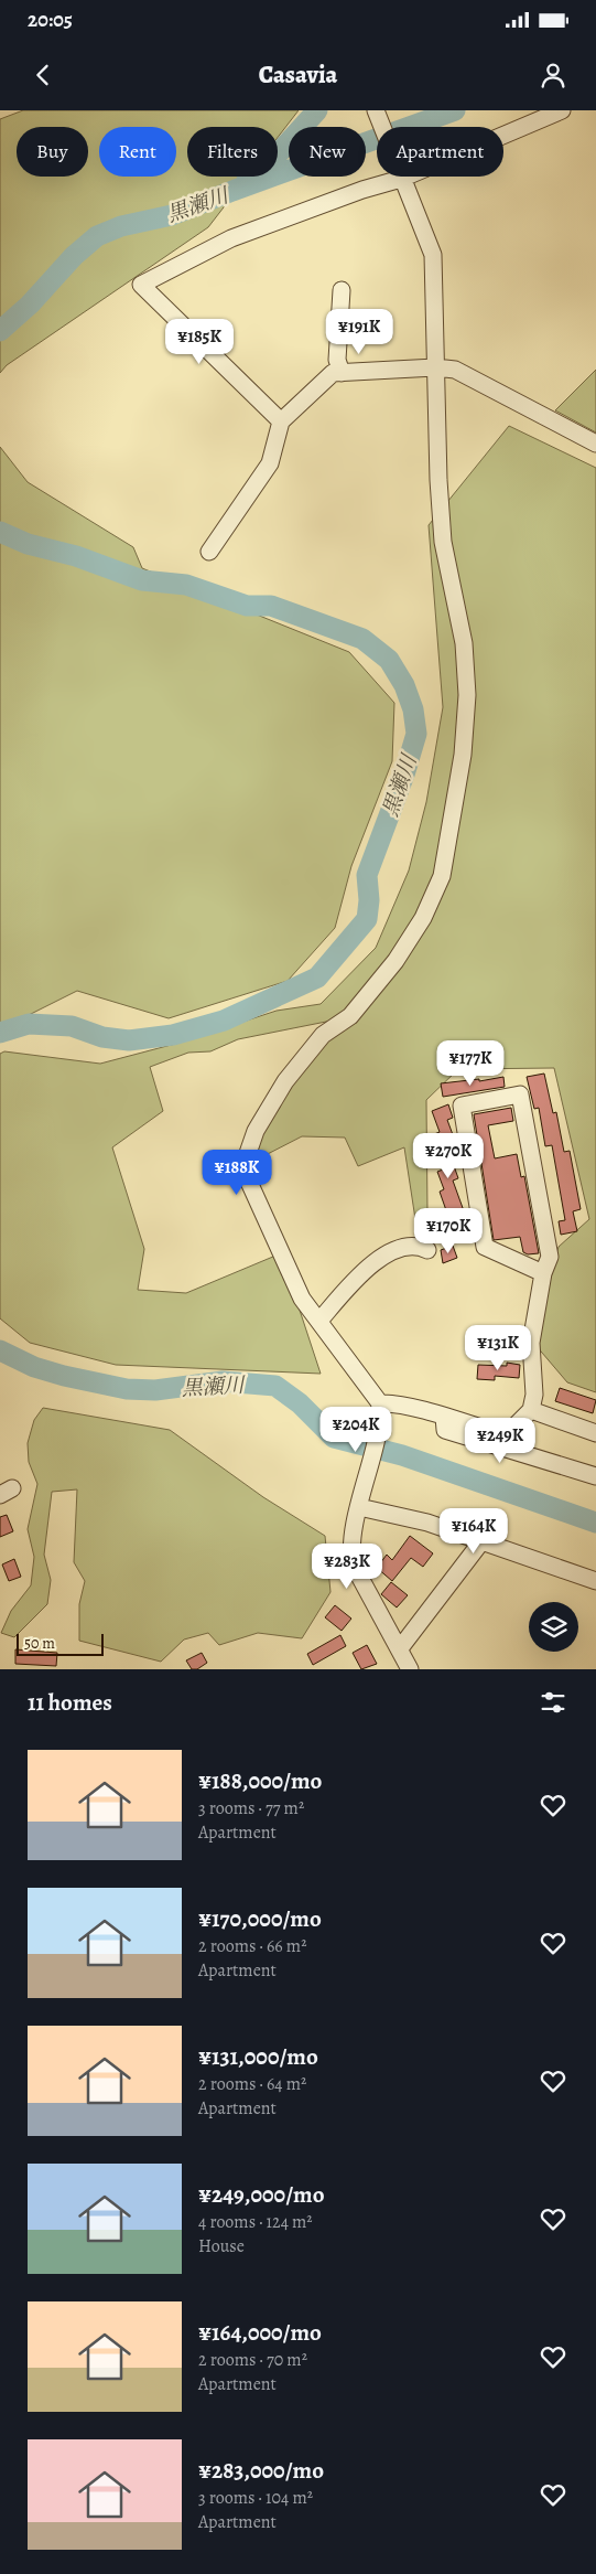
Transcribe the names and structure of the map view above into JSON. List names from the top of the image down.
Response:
{
  "water": ["黒瀬川"],
  "scale_bar": "50 m",
  "page": {
    "status": "20:05",
    "header": "Casavia",
    "chip": [
      "Buy",
      "Rent",
      "Filters",
      "New",
      "Apartment"
    ],
    "price": [
      "¥191K",
      "¥185K",
      "¥177K",
      "¥270K",
      "¥188K",
      "¥170K",
      "¥131K",
      "¥204K",
      "¥249K",
      "¥164K",
      "¥283K"
    ],
    "scale": "50 m",
    "heading": "11 homes",
    "list": [
      {
        "name": "¥188,000/mo",
        "note": "3 rooms · 77 m² · Apartment"
      },
      {
        "name": "¥170,000/mo",
        "note": "2 rooms · 66 m² · Apartment"
      },
      {
        "name": "¥131,000/mo",
        "note": "2 rooms · 64 m² · Apartment"
      },
      {
        "name": "¥249,000/mo",
        "note": "4 rooms · 124 m² · House"
      },
      {
        "name": "¥164,000/mo",
        "note": "2 rooms · 70 m² · Apartment"
      },
      {
        "name": "¥283,000/mo",
        "note": "3 rooms · 104 m² · Apartment"
      }
    ]
  }
}
